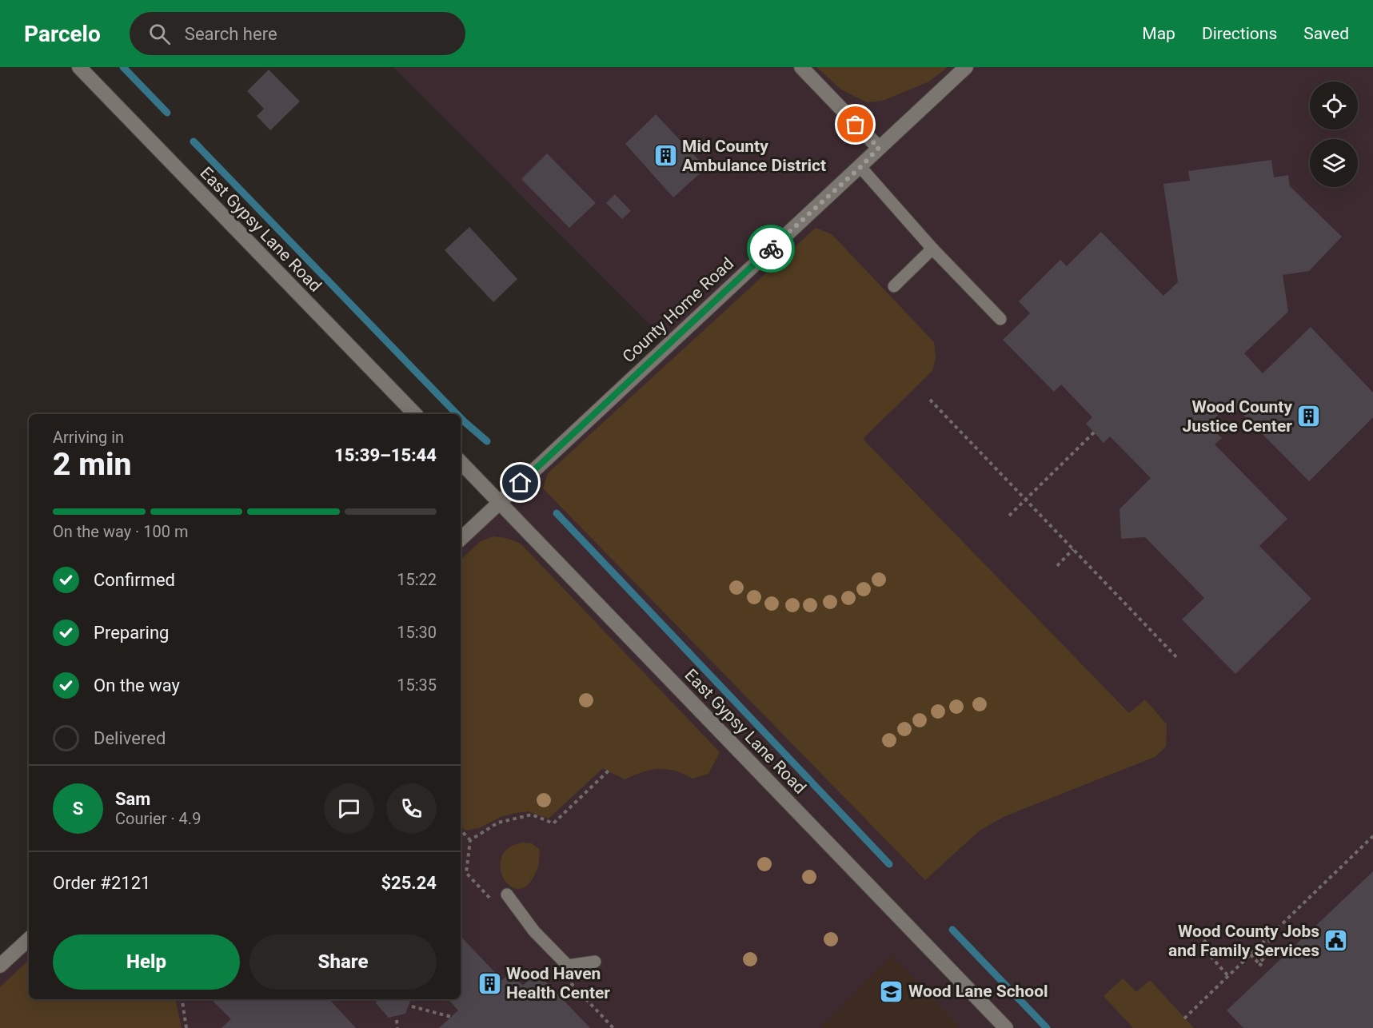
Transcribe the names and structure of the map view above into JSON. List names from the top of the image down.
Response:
{
  "streets": {
    "street": ["East Gypsy Lane Road", "County Home Road"]
  },
  "crossings": [
    ["East Gypsy Lane Road", "County Home Road"]
  ],
  "places": {
    "building": ["Mid County Ambulance District", "Wood County Justice Center", "Wood Haven Health Center"],
    "public building": ["Wood County Jobs and Family Services"],
    "school or university": ["Wood Lane School"]
  },
  "page": {
    "header": "Parcelo",
    "search": "Search here",
    "nav": ["Map", "Directions", "Saved"],
    "heading": ["2 min", "Arriving in", "15:39–15:44"],
    "panel": [
      "Sam",
      "Courier · 4.9",
      "Order #2121",
      "$25.24"
    ],
    "bar": "On the way · 100 m",
    "list": [
      ["Confirmed", "15:22"],
      ["Preparing", "15:30"],
      ["On the way", "15:35"],
      "Delivered"
    ],
    "round": "S",
    "buttons": ["Help", "Share"]
  }
}
